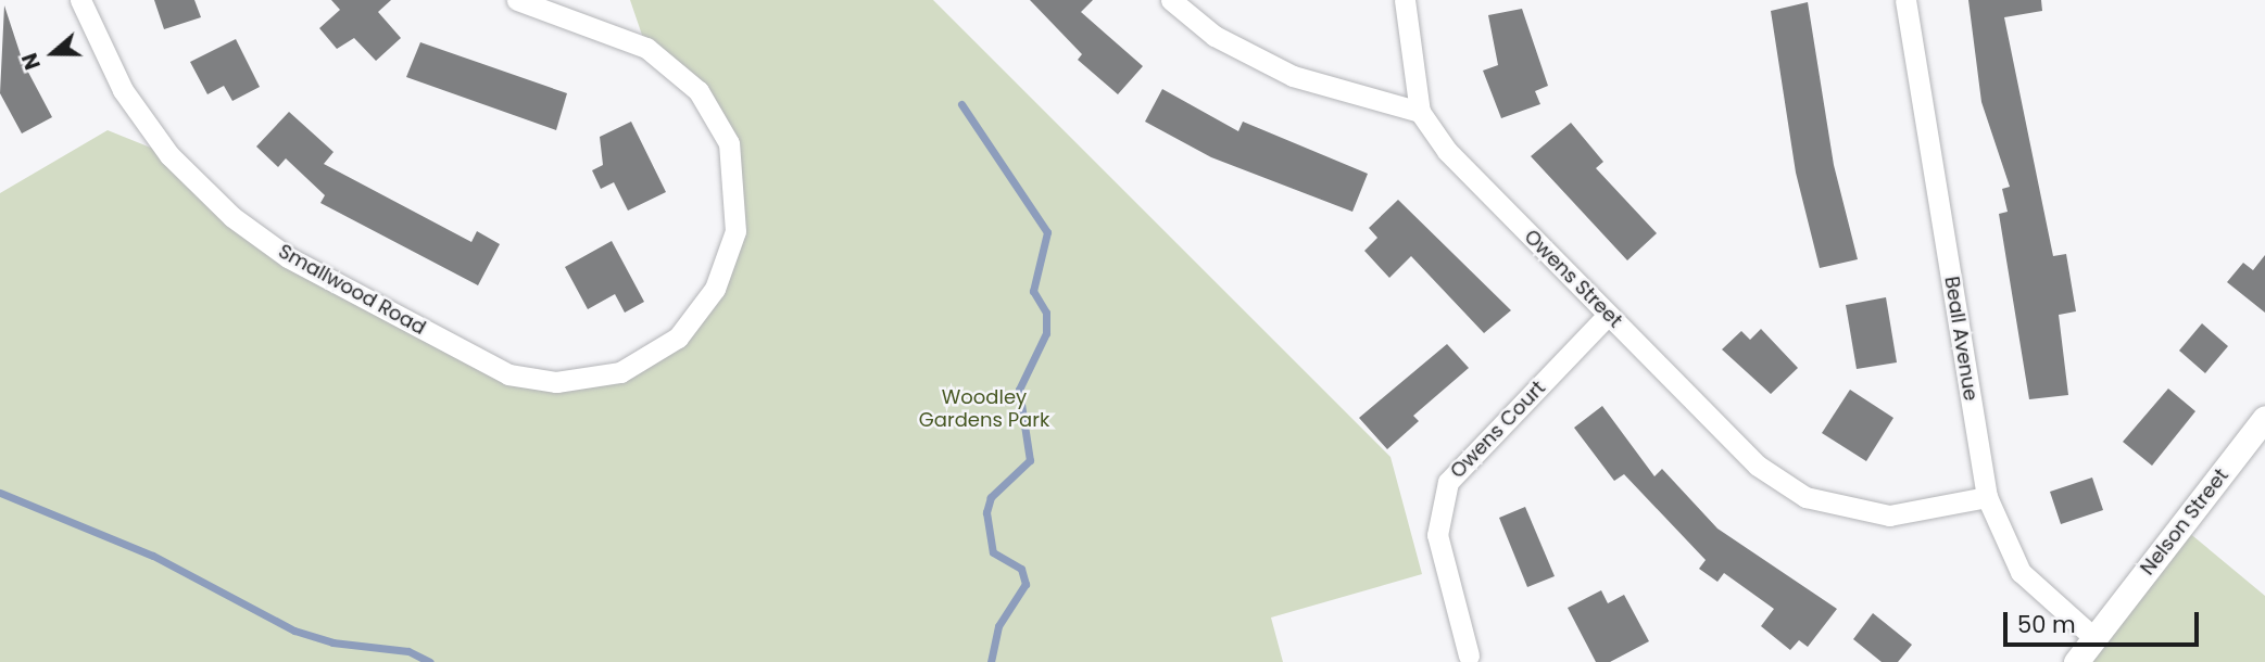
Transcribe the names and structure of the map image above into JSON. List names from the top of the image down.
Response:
{
  "streets": {
    "street": [
      "Owens Street",
      "Smallwood Road",
      "Beall Avenue",
      "Owens Court",
      "Nelson Street"
    ]
  },
  "crossings": [
    ["Owens Street", "Beall Avenue"],
    ["Owens Street", "Owens Court"],
    ["Beall Avenue", "Nelson Street"]
  ],
  "parks": ["Woodley Gardens Park"],
  "scale_bar": "50 m",
  "north": "left"
}
